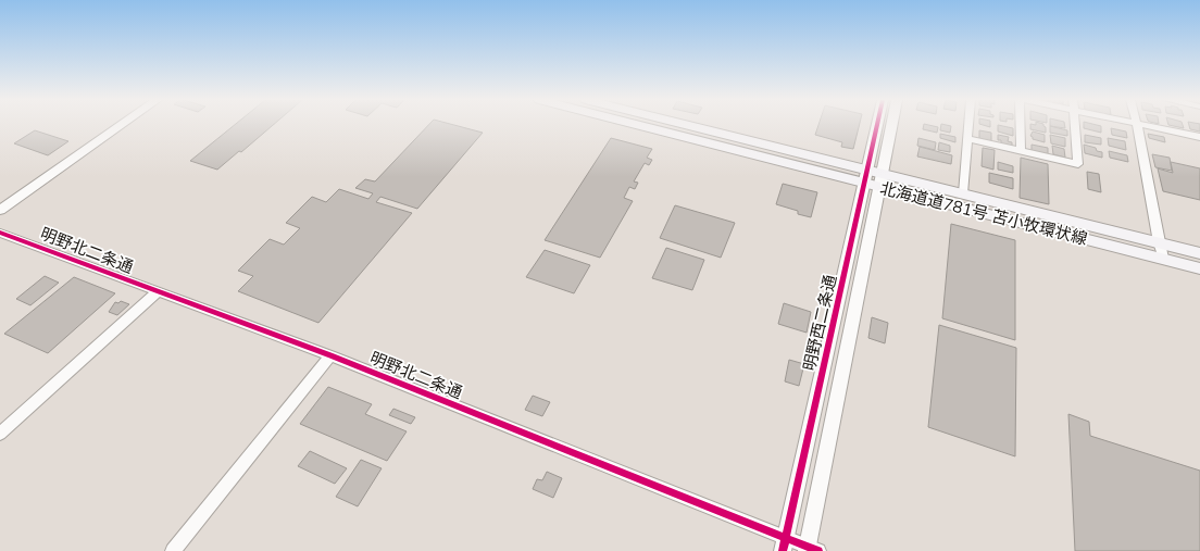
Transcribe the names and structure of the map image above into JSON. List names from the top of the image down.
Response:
{
  "streets": {
    "main road": ["北海道道781号 苫小牧環状線"],
    "street": ["明野北二条通", "明野西二条通"]
  },
  "crossings": [
    ["北海道道781号 苫小牧環状線", "明野西二条通"],
    ["明野北二条通", "明野西二条通"]
  ]
}
